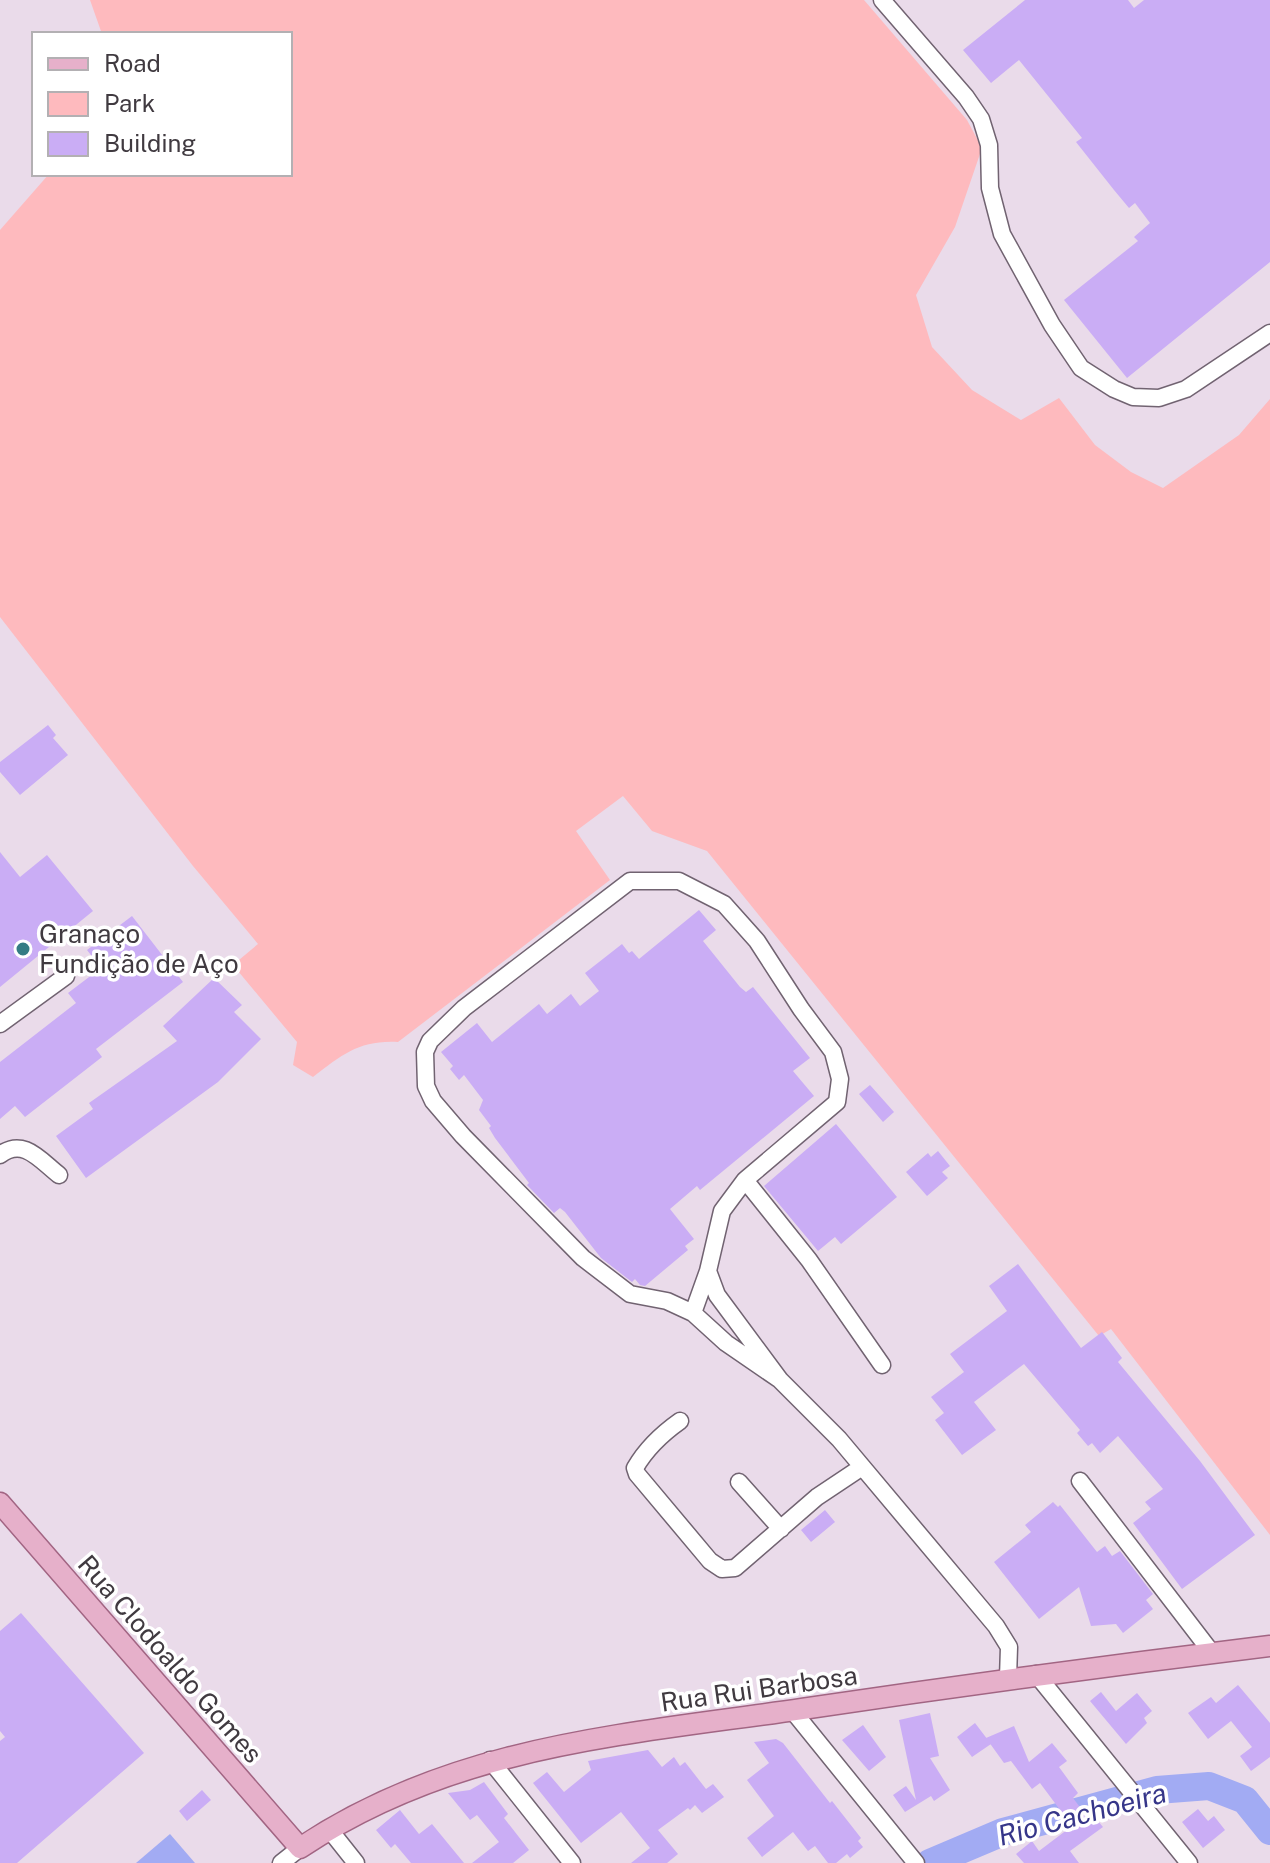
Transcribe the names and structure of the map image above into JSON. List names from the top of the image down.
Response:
{
  "streets": {
    "main road": ["Rua Clodoaldo Gomes", "Rua Rui Barbosa"]
  },
  "crossings": [
    ["Rua Clodoaldo Gomes", "Rua Rui Barbosa"]
  ],
  "water": ["Rio Cachoeira"],
  "places": ["Granaço Fundição de Aço"],
  "legend": ["Road", "Park", "Building"]
}
